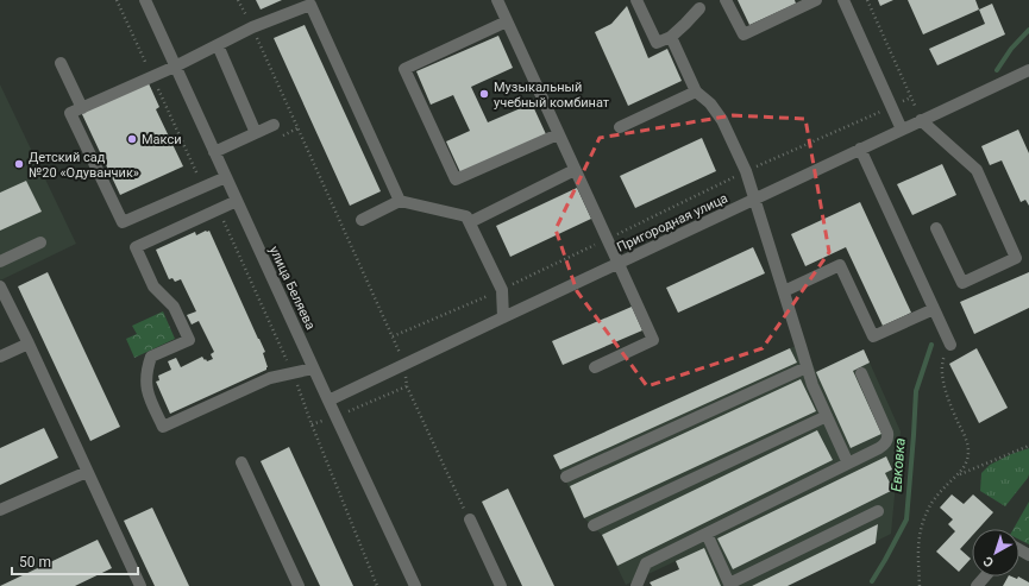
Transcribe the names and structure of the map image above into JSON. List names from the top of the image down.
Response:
{
  "streets": {
    "street": ["Пригородная улица", "улица Беляева"]
  },
  "crossings": [
    ["Пригородная улица", "улица Беляева"]
  ],
  "water": ["Евковка"],
  "places": ["Музыкальный учебный комбинат", "Макси", "Детский сад №20 «Одуванчик»"],
  "scale_bar": "50 m",
  "north": "bottom left"
}
